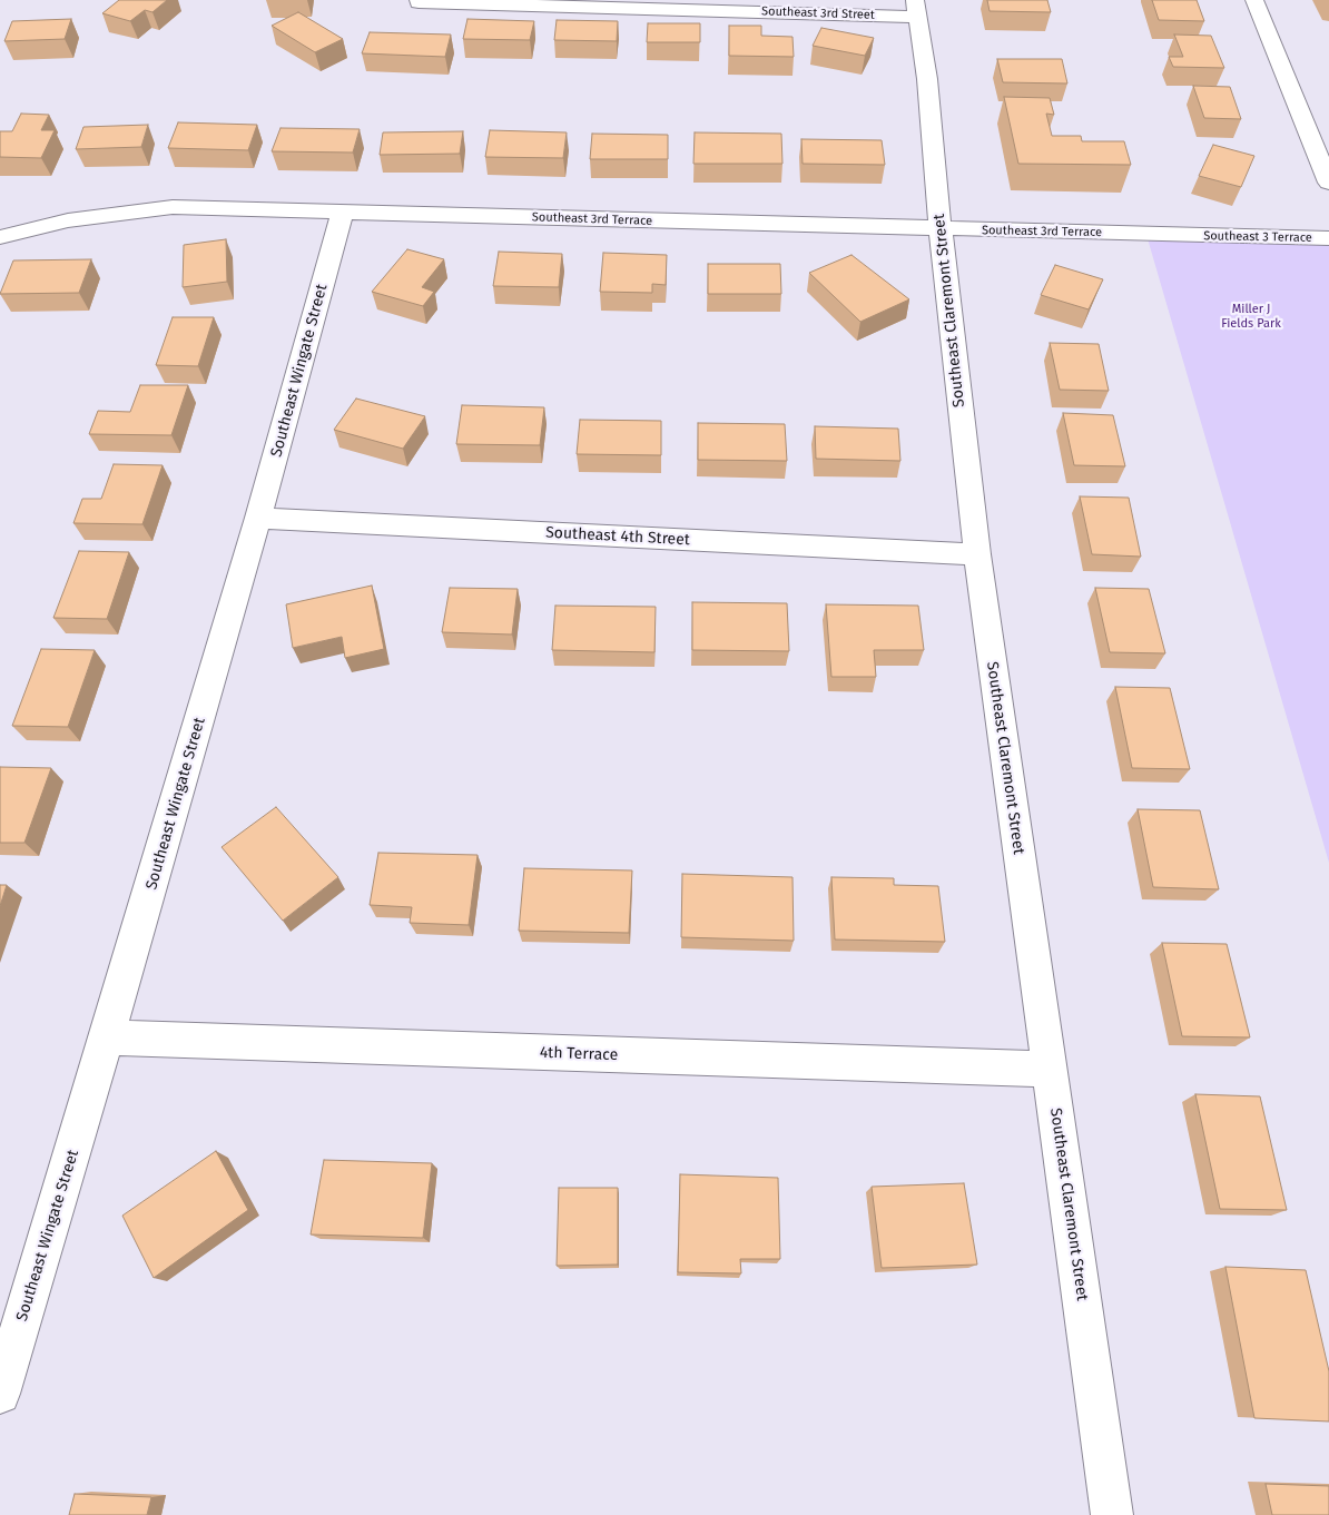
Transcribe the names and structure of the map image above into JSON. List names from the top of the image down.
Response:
{
  "streets": {
    "street": [
      "Southeast 3rd Street",
      "Southeast 3rd Terrace",
      "Southeast 3 Terrace",
      "Southeast Claremont Street",
      "Southeast Wingate Street",
      "Southeast 4th Street",
      "4th Terrace"
    ]
  },
  "crossings": [
    ["Southeast 3rd Street", "Southeast Claremont Street"],
    ["Southeast 3rd Terrace", "Southeast 3 Terrace"],
    ["Southeast 3rd Terrace", "Southeast Claremont Street"],
    ["Southeast 3rd Terrace", "Southeast Wingate Street"],
    ["Southeast Claremont Street", "Southeast 4th Street"],
    ["Southeast Claremont Street", "4th Terrace"],
    ["Southeast Wingate Street", "Southeast 4th Street"],
    ["Southeast Wingate Street", "4th Terrace"]
  ],
  "parks": ["Miller J Fields Park"]
}
